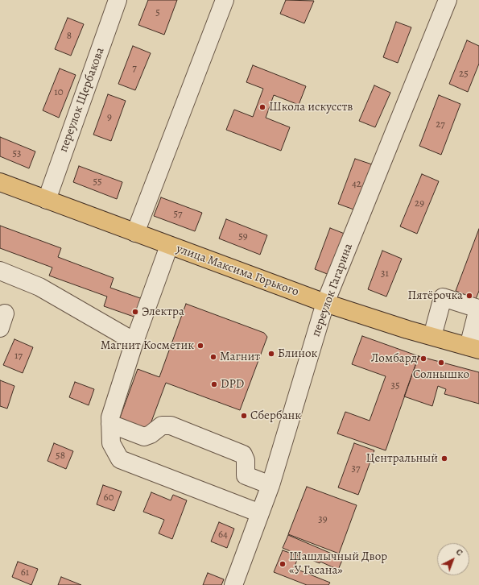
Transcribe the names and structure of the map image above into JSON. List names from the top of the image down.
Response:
{
  "streets": {
    "main road": ["улица Максима Горького"],
    "street": ["переулок Щербакова", "переулок Гагарина"]
  },
  "crossings": [
    ["переулок Щербакова", "улица Максима Горького"],
    ["улица Максима Горького", "переулок Гагарина"]
  ],
  "places": [
    "Школа искусств",
    "Пятёрочка",
    "Электра",
    "Магнит Косметик",
    "Блинок",
    "Магнит",
    "Ломбард",
    "Солнышко",
    "DPD",
    "Сбербанк",
    "Центральный",
    "Шашлычный Двор «У Гасана»"
  ],
  "house_numbers": [
    "5",
    "8",
    "7",
    "25",
    "10",
    "9",
    "27",
    "53",
    "55",
    "42",
    "29",
    "57",
    "59",
    "31",
    "17",
    "35",
    "58",
    "37",
    "60",
    "39",
    "64",
    "61"
  ],
  "north": "top right"
}
